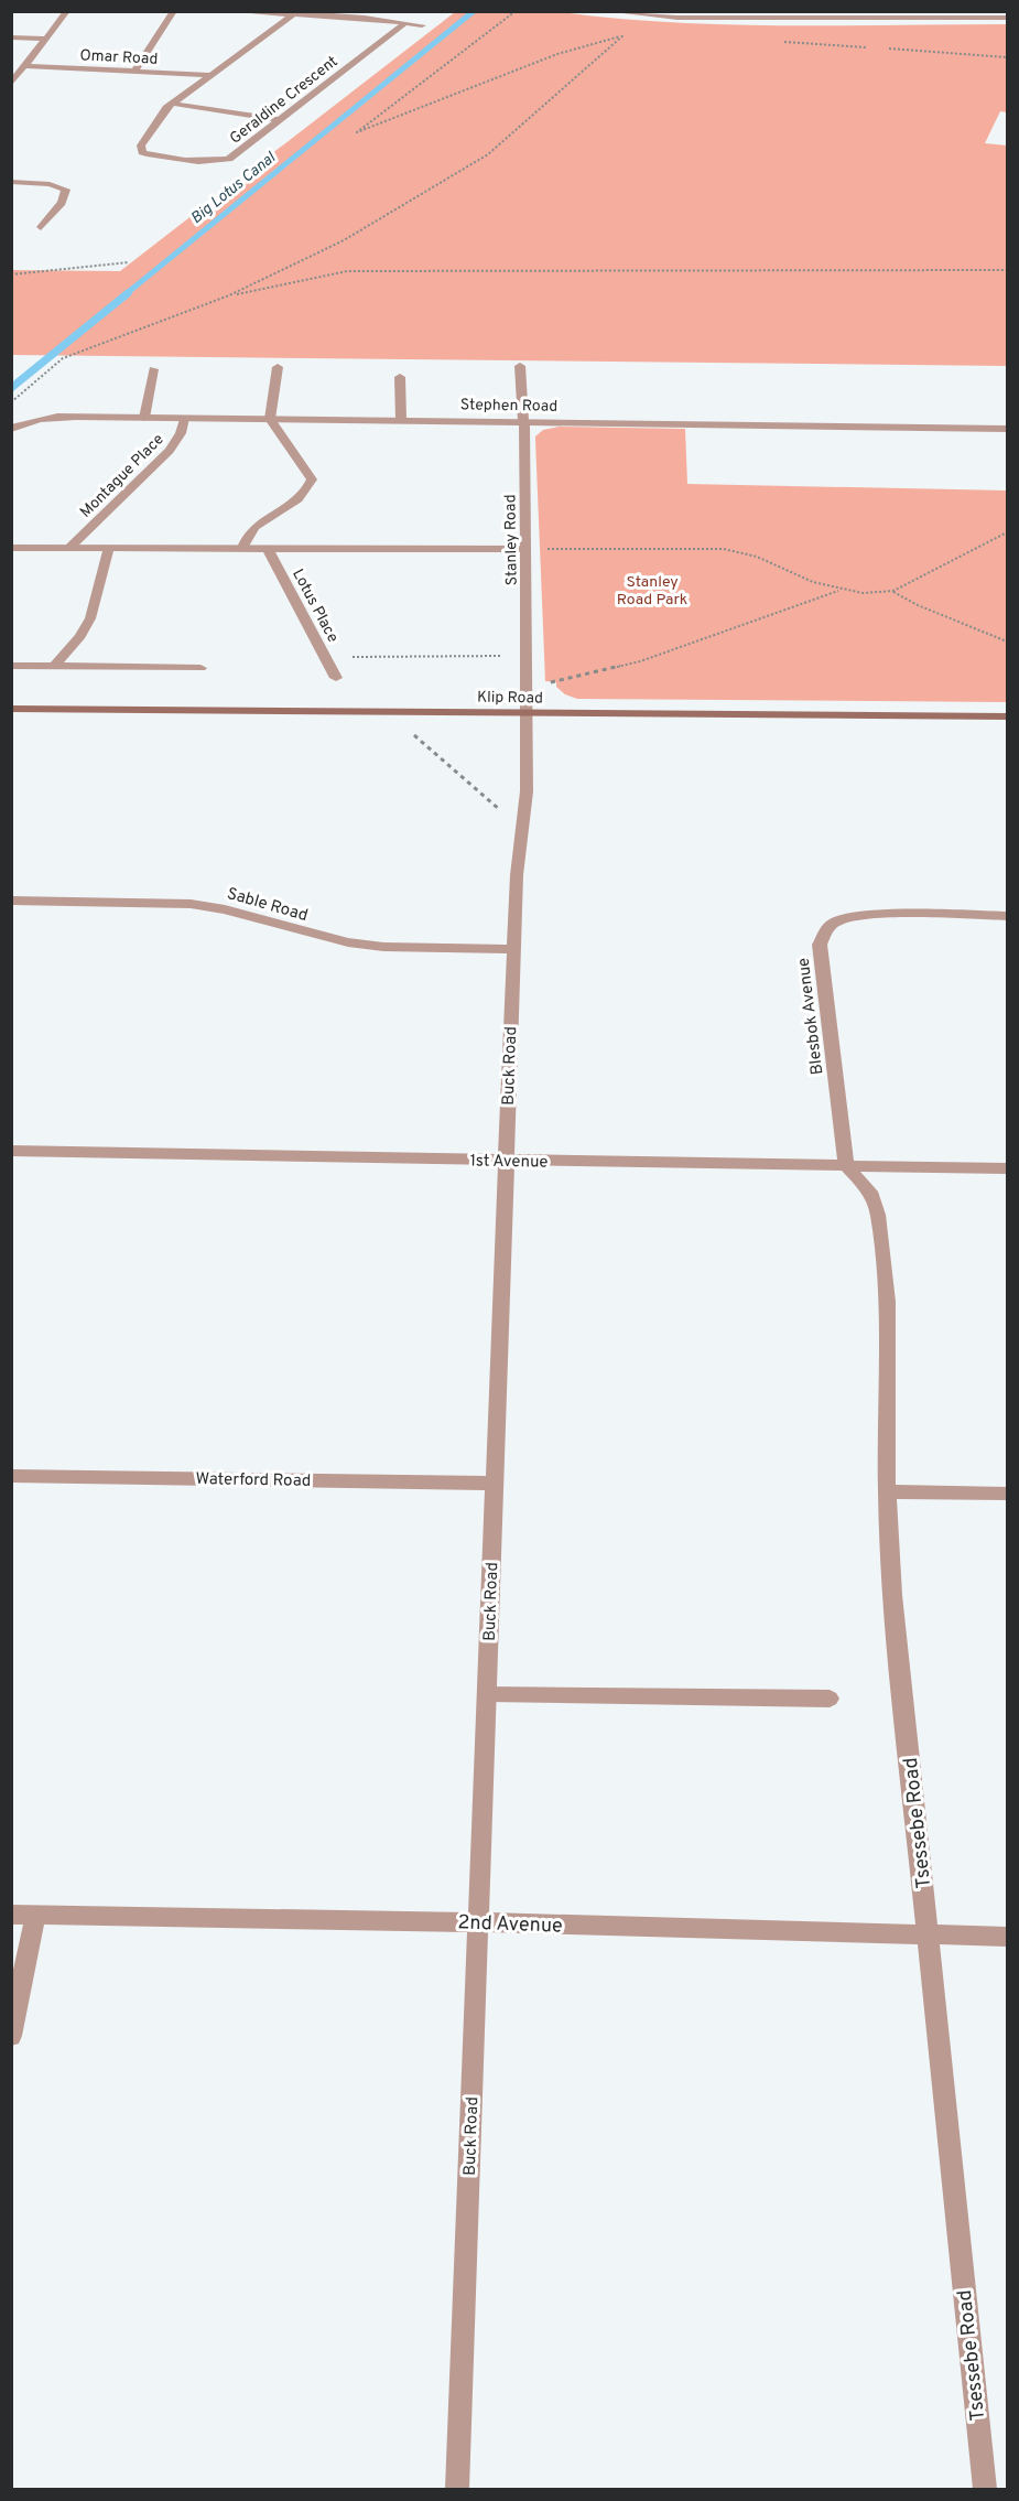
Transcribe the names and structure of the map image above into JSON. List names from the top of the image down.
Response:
{
  "streets": {
    "street": [
      "Omar Road",
      "Geraldine Crescent",
      "Stephen Road",
      "Montague Place",
      "Stanley Road",
      "Lotus Place",
      "Klip Road",
      "Sable Road",
      "Blesbok Avenue",
      "Buck Road",
      "1st Avenue",
      "Waterford Road",
      "Tsessebe Road",
      "2nd Avenue"
    ]
  },
  "crossings": [
    ["Omar Road", "Geraldine Crescent"],
    ["Stephen Road", "Montague Place"],
    ["Stephen Road", "Stanley Road"],
    ["Stanley Road", "Klip Road"],
    ["Stanley Road", "Buck Road"],
    ["Klip Road", "Buck Road"],
    ["Sable Road", "Buck Road"],
    ["Blesbok Avenue", "1st Avenue"],
    ["Blesbok Avenue", "Tsessebe Road"],
    ["Buck Road", "1st Avenue"],
    ["Buck Road", "Waterford Road"],
    ["Buck Road", "2nd Avenue"],
    ["1st Avenue", "Tsessebe Road"],
    ["Tsessebe Road", "2nd Avenue"]
  ],
  "water": ["Big Lotus Canal"],
  "parks": ["Stanley Road Park"]
}
